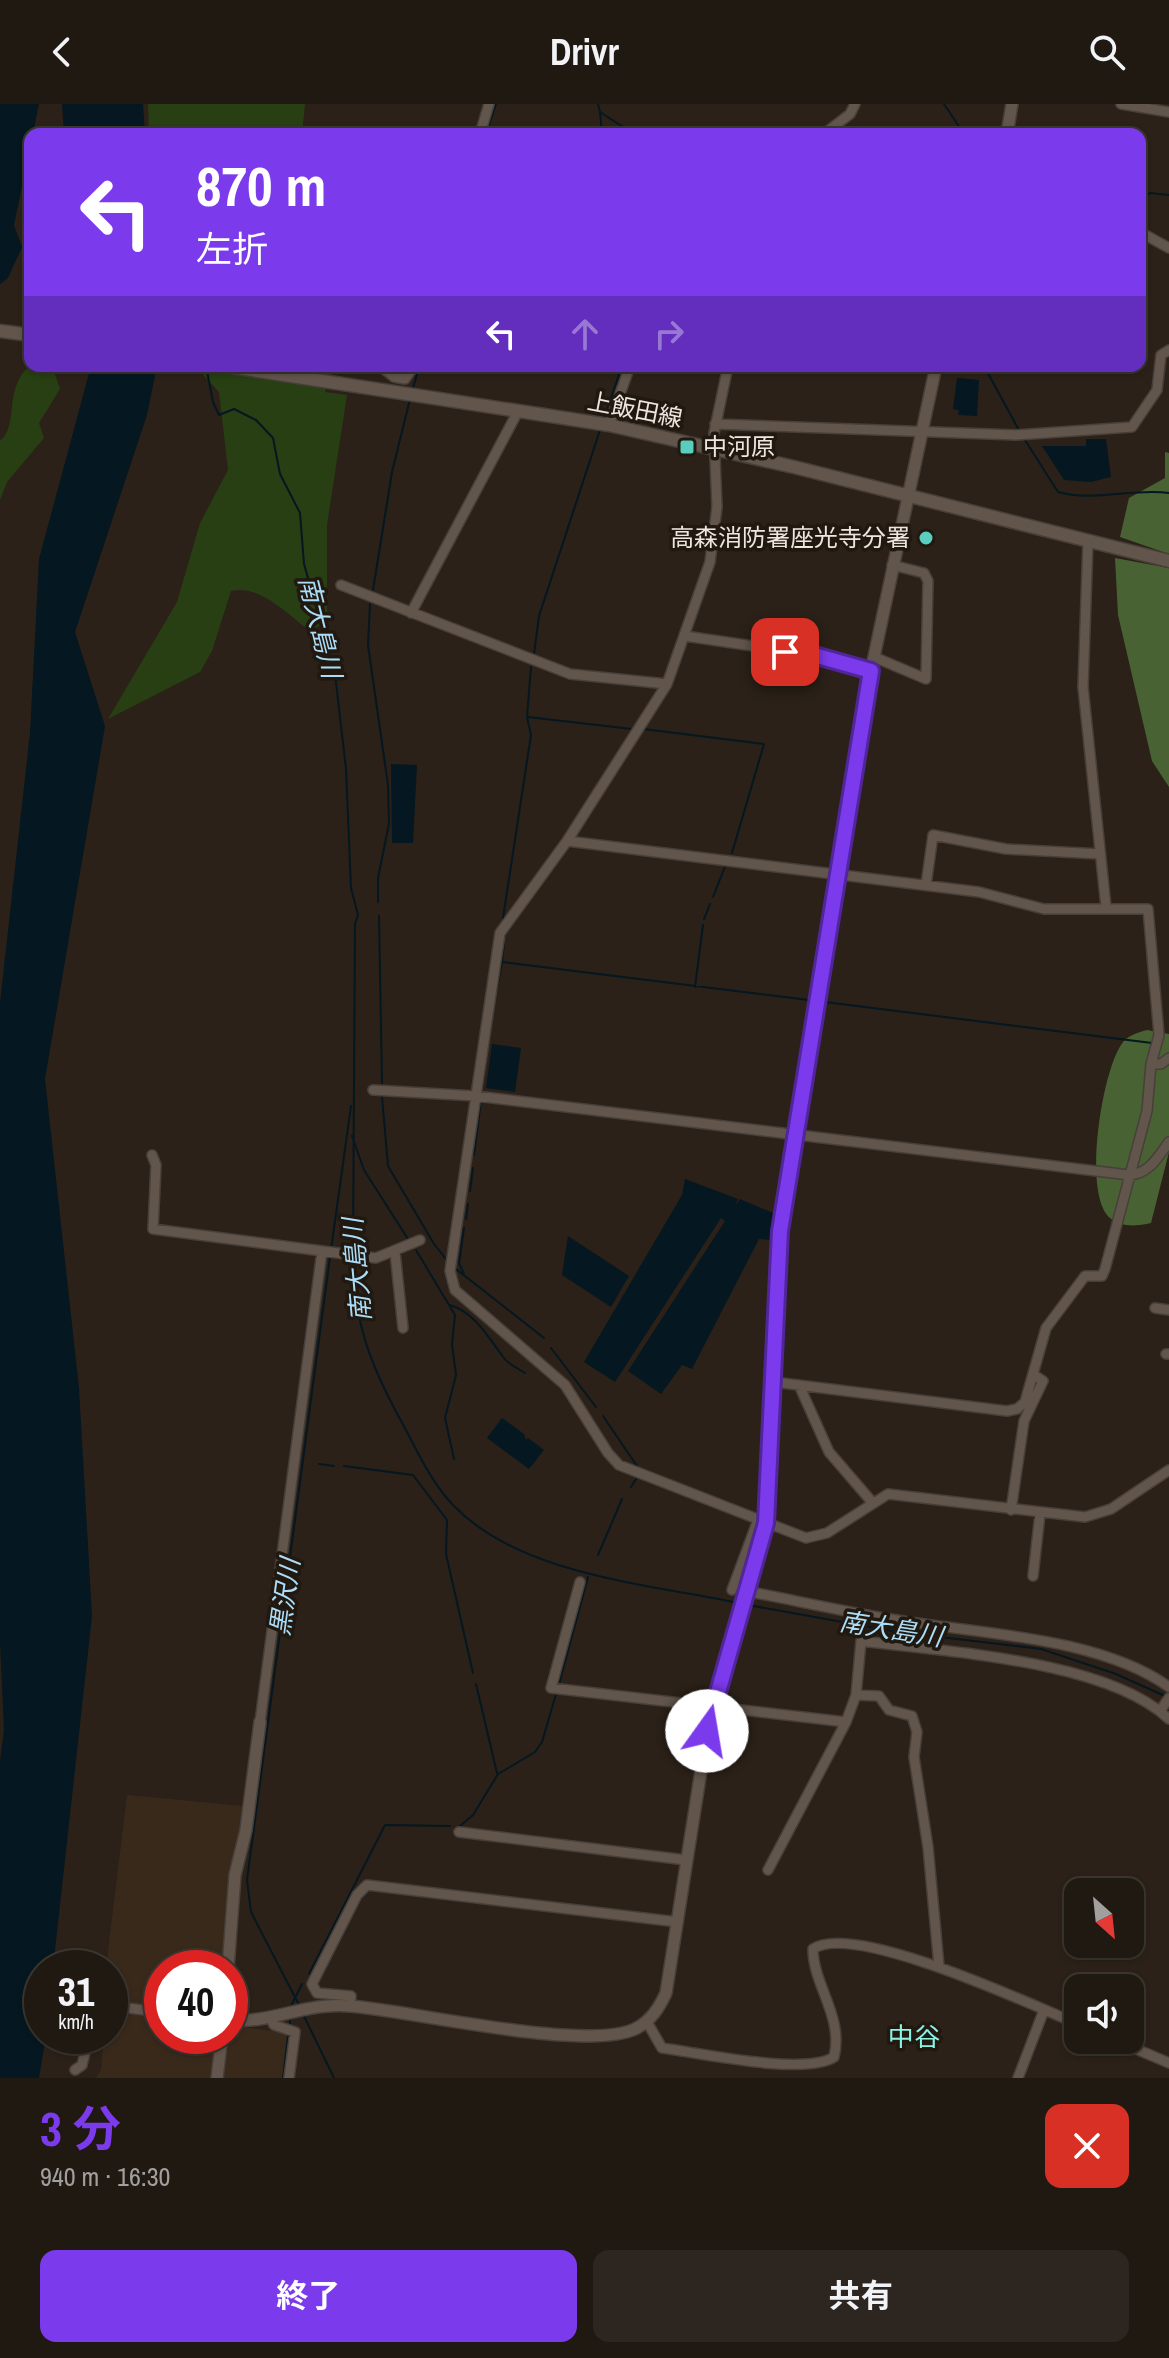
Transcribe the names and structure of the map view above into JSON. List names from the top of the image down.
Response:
{
  "streets": {
    "main road": ["上飯田線"]
  },
  "districts": ["中谷"],
  "water": ["南大島川", "黒沢川"],
  "places": {
    "transit": ["中河原"],
    "other": ["高森消防署座光寺分署"]
  },
  "north": "bottom right",
  "page": {
    "header": "Drivr",
    "turn": ["870 m", "左折"],
    "speed": "31 km/h",
    "limit": "40",
    "heading": ["3 分", "940 m · 16:30"],
    "buttons": ["終了", "共有"]
  }
}
